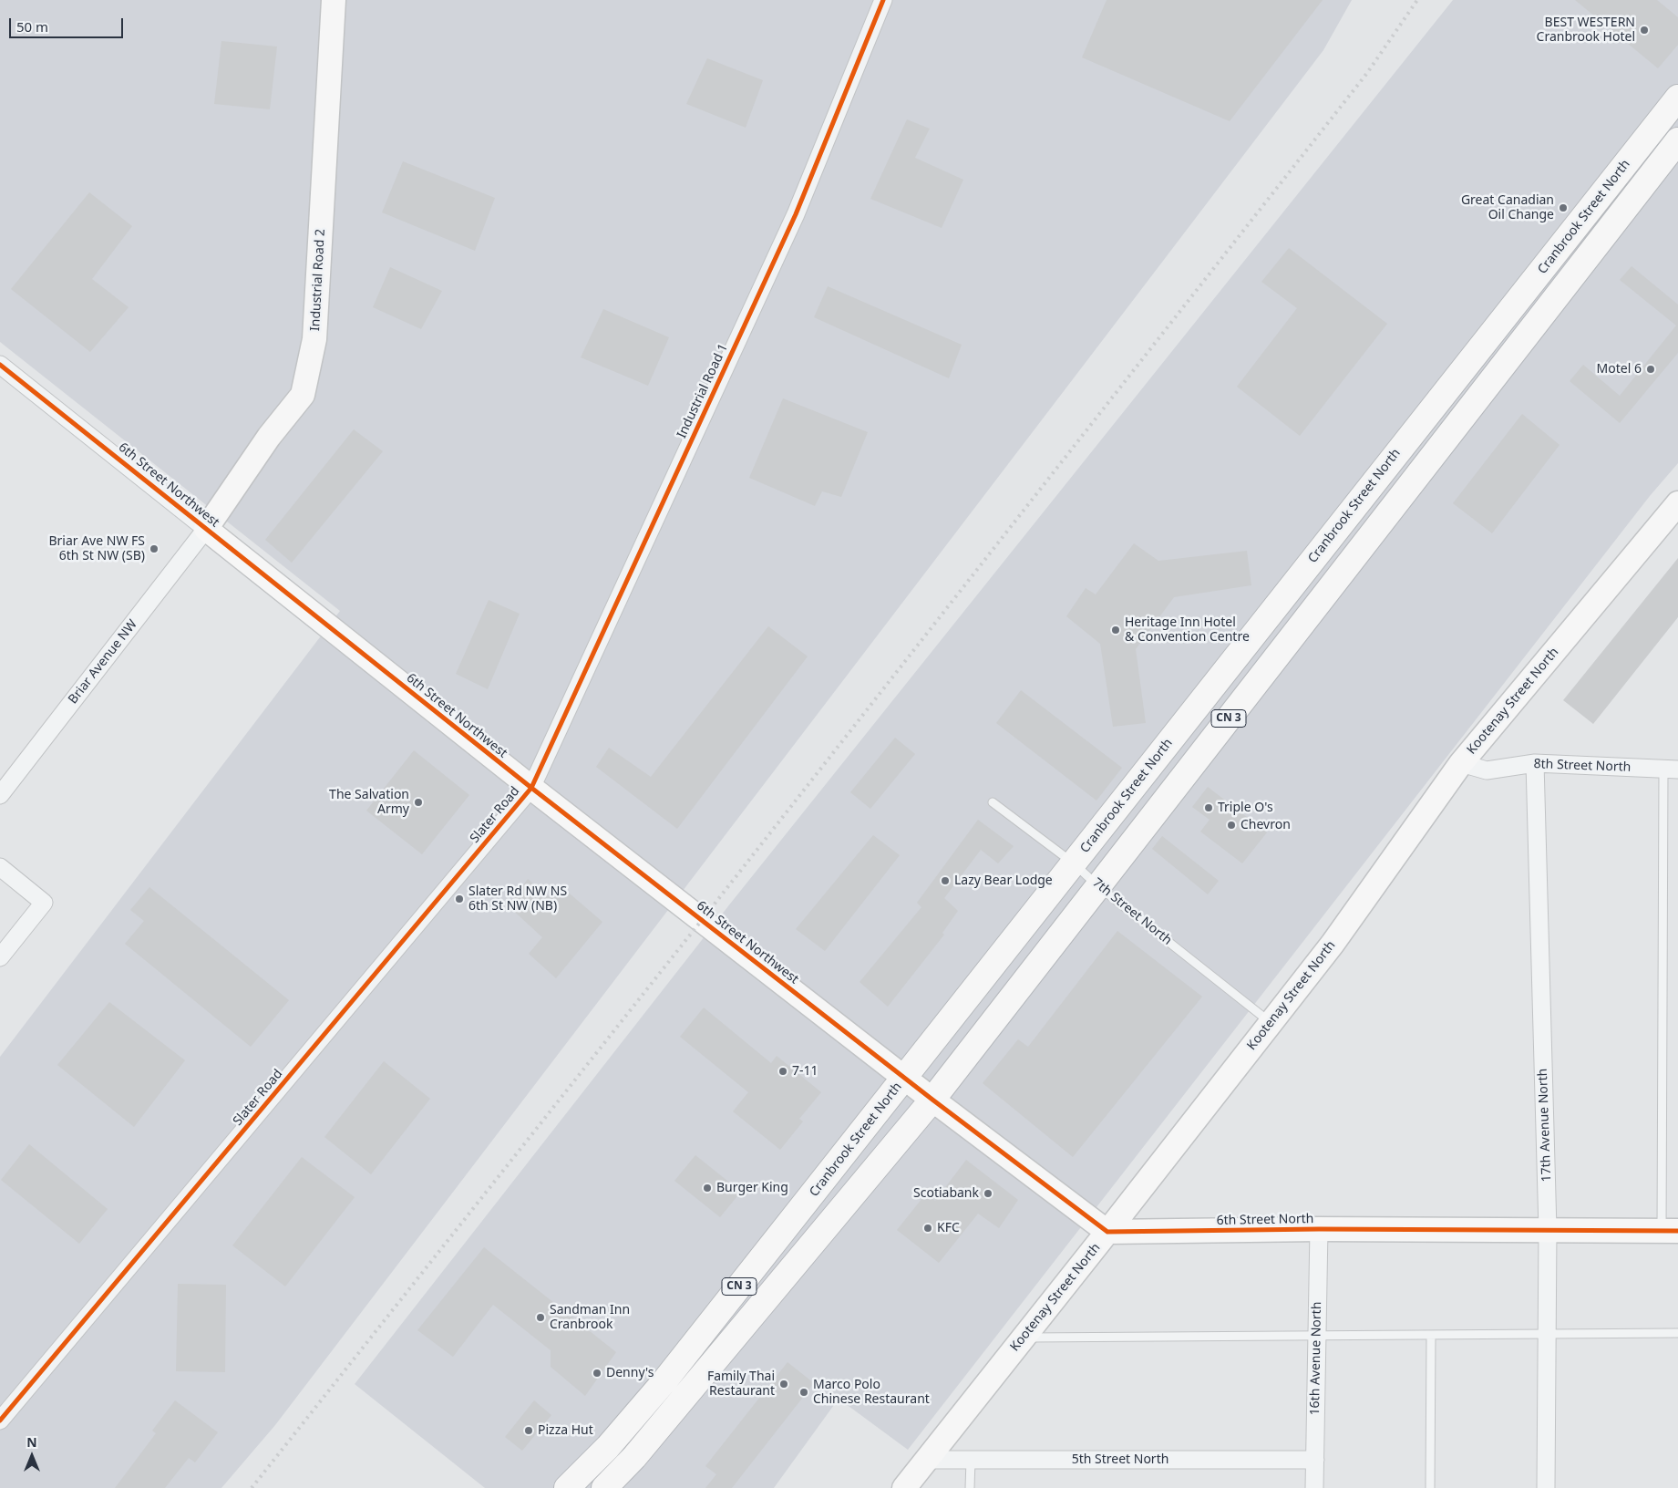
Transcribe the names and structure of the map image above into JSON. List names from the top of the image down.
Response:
{
  "streets": {
    "highway": ["Cranbrook Street North", "CN 3"],
    "street": [
      "Industrial Road 2",
      "Industrial Road 1",
      "6th Street Northwest",
      "Briar Avenue NW",
      "Kootenay Street North",
      "8th Street North",
      "Slater Road",
      "17th Avenue North",
      "6th Street North",
      "16th Avenue North",
      "5th Street North"
    ],
    "lane": ["7th Street North"]
  },
  "crossings": [
    ["Cranbrook Street North", "6th Street Northwest"],
    ["Cranbrook Street North", "7th Street North"],
    ["Industrial Road 2", "6th Street Northwest"],
    ["Industrial Road 2", "Briar Avenue NW"],
    ["Industrial Road 1", "6th Street Northwest"],
    ["Industrial Road 1", "Slater Road"],
    ["6th Street Northwest", "Briar Avenue NW"],
    ["6th Street Northwest", "Slater Road"],
    ["Kootenay Street North", "8th Street North"],
    ["Kootenay Street North", "7th Street North"],
    ["Kootenay Street North", "6th Street North"],
    ["Kootenay Street North", "5th Street North"],
    ["CN 3", "7th Street North"],
    ["8th Street North", "17th Avenue North"],
    ["17th Avenue North", "6th Street North"],
    ["6th Street North", "16th Avenue North"],
    ["16th Avenue North", "5th Street North"]
  ],
  "places": [
    "BEST WESTERN Cranbrook Hotel",
    "Great Canadian Oil Change",
    "Motel 6",
    "Briar Ave NW FS 6th St NW (SB)",
    "Heritage Inn Hotel & Convention Centre",
    "The Salvation Army",
    "Triple O's",
    "Chevron",
    "Lazy Bear Lodge",
    "Slater Rd NW NS 6th St NW (NB)",
    "7-11",
    "Burger King",
    "Scotiabank",
    "KFC",
    "Sandman Inn Cranbrook",
    "Denny's",
    "Family Thai Restaurant",
    "Marco Polo Chinese Restaurant",
    "Pizza Hut"
  ],
  "scale_bar": "50 m",
  "north": "top"
}
